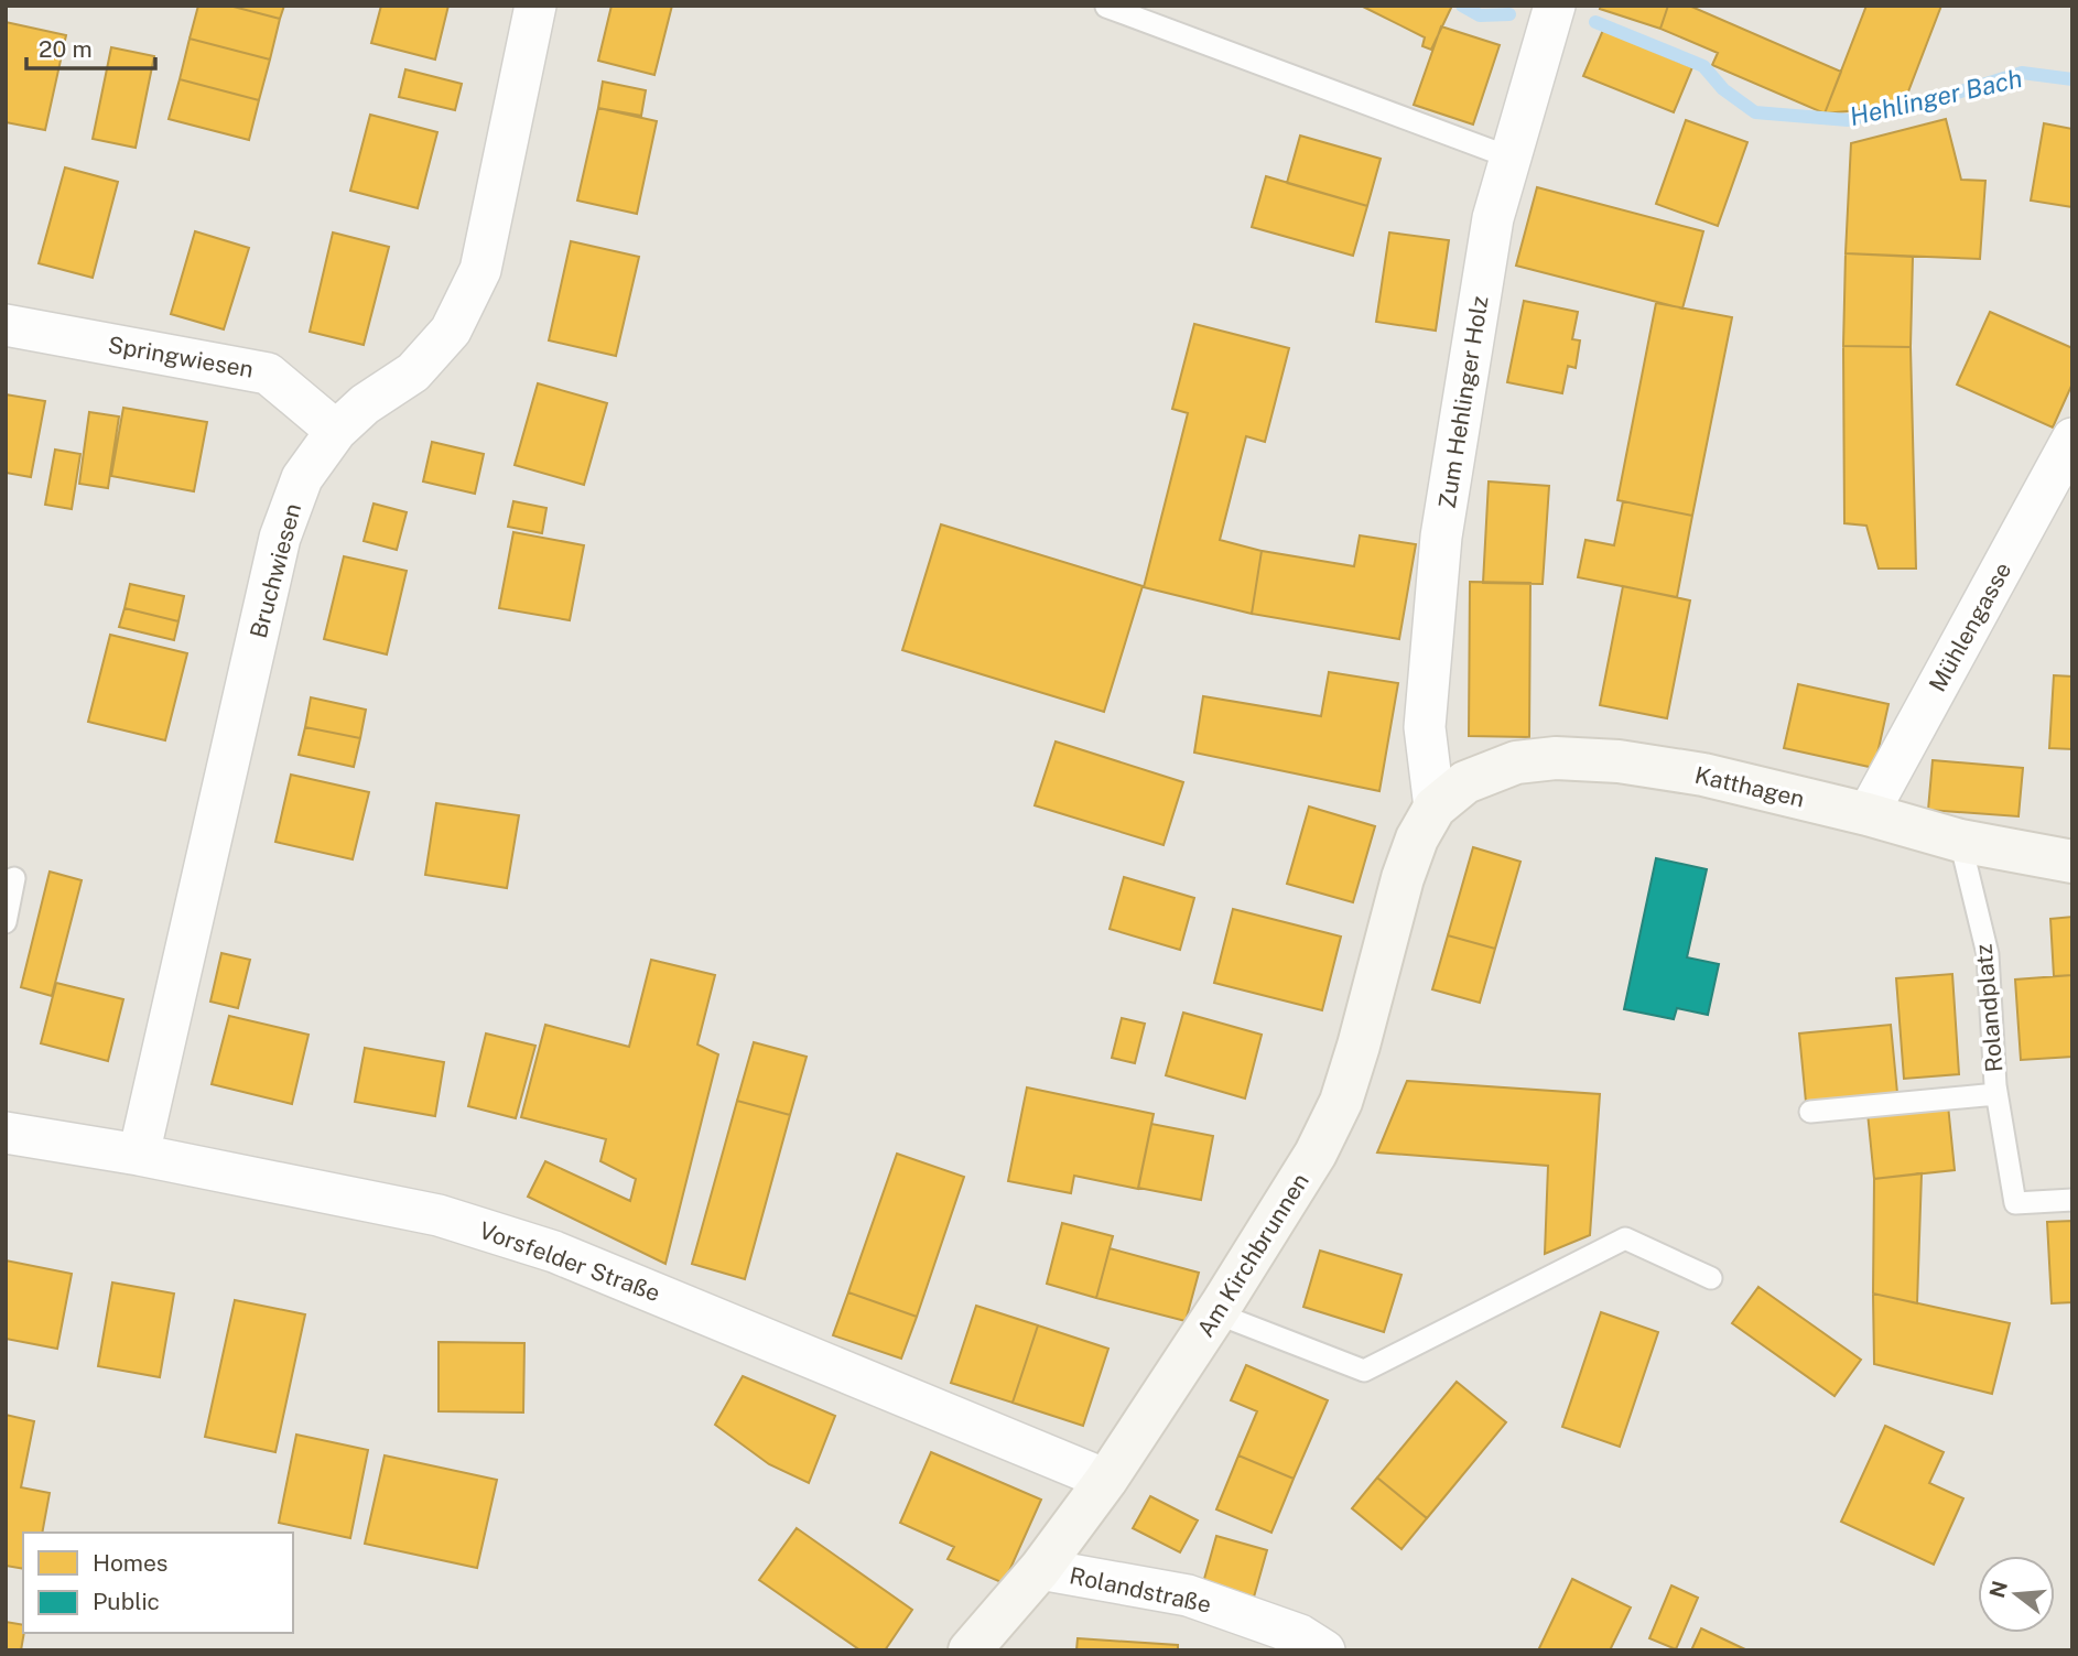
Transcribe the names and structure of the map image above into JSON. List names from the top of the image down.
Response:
{
  "streets": {
    "main road": ["Katthagen", "Am Kirchbrunnen"],
    "street": [
      "Springwiesen",
      "Zum Hehlinger Holz",
      "Bruchwiesen",
      "Mühlengasse",
      "Vorsfelder Straße",
      "Rolandstraße"
    ],
    "lane": ["Rolandplatz"]
  },
  "crossings": [
    ["Springwiesen", "Bruchwiesen"],
    ["Zum Hehlinger Holz", "Katthagen"],
    ["Zum Hehlinger Holz", "Am Kirchbrunnen"],
    ["Bruchwiesen", "Vorsfelder Straße"],
    ["Mühlengasse", "Katthagen"],
    ["Katthagen", "Rolandplatz"],
    ["Katthagen", "Am Kirchbrunnen"],
    ["Am Kirchbrunnen", "Vorsfelder Straße"],
    ["Am Kirchbrunnen", "Rolandstraße"]
  ],
  "water": ["Hehlinger Bach"],
  "legend": ["Homes", "Public"],
  "scale_bar": "20 m",
  "north": "left"
}
